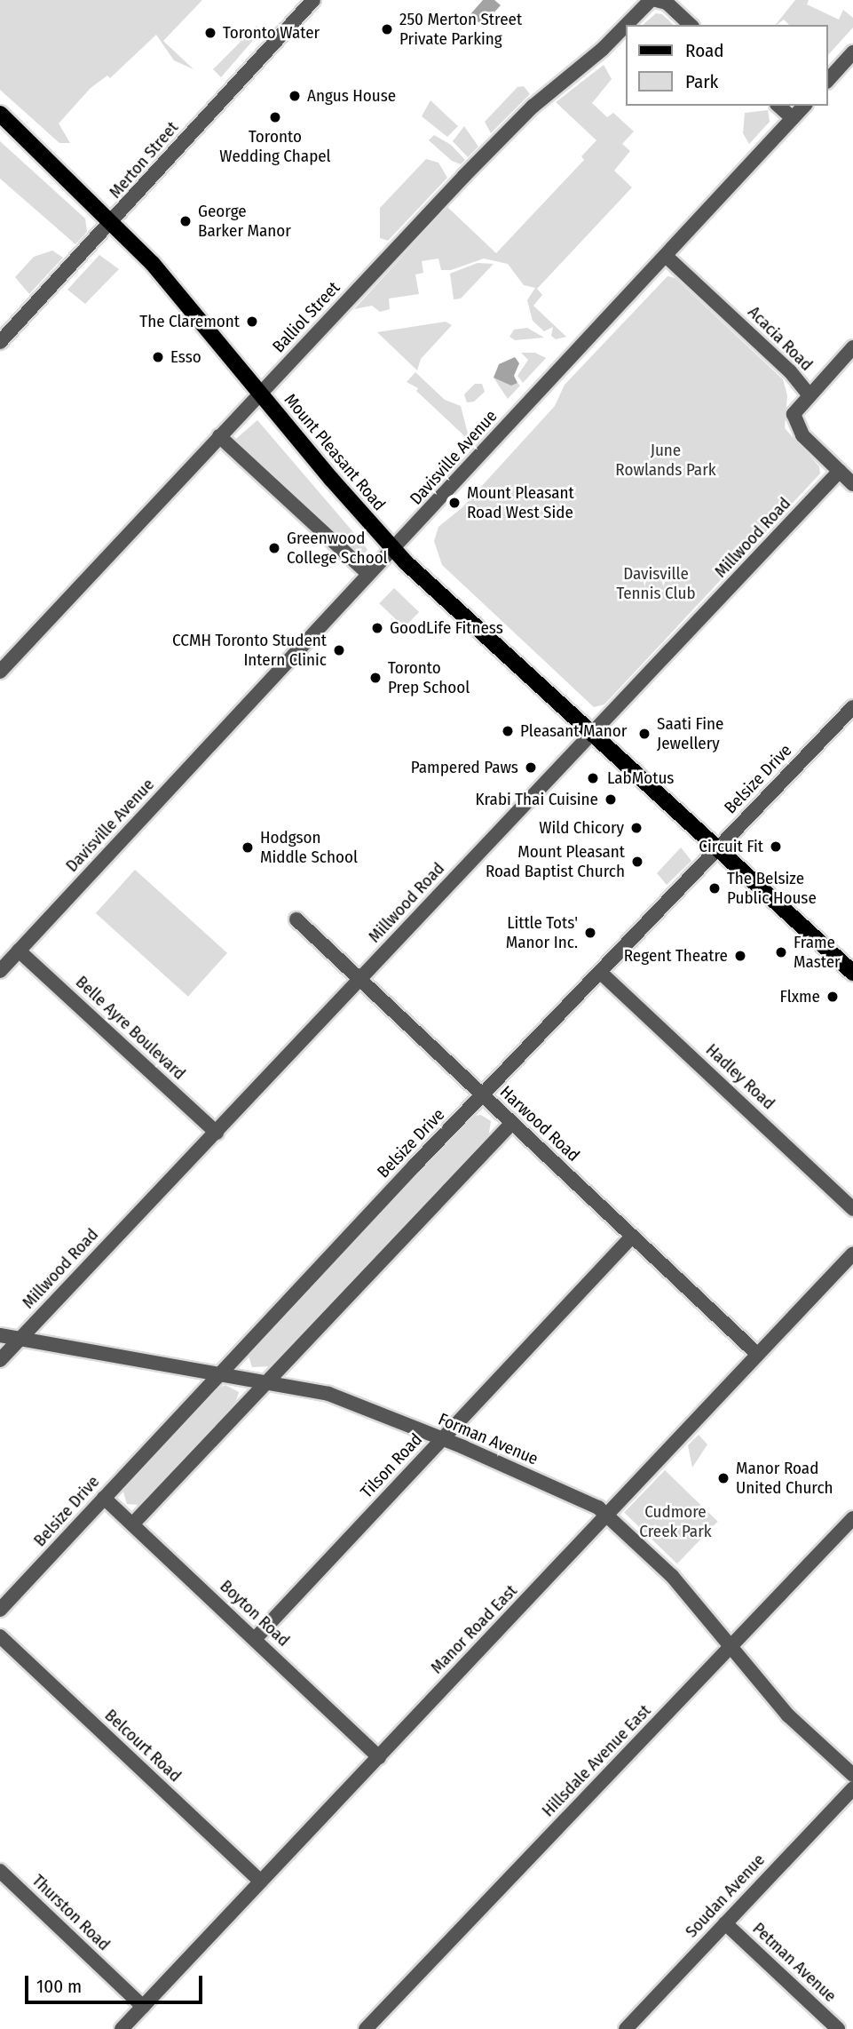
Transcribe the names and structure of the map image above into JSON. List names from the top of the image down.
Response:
{
  "streets": {
    "main road": ["Mount Pleasant Road"],
    "street": [
      "Merton Street",
      "Balliol Street",
      "Acacia Road",
      "Davisville Avenue",
      "Millwood Road",
      "Belsize Drive",
      "Belle Ayre Boulevard",
      "Hadley Road",
      "Harwood Road",
      "Forman Avenue",
      "Tilson Road",
      "Boyton Road",
      "Manor Road East",
      "Belcourt Road",
      "Hillsdale Avenue East",
      "Soudan Avenue",
      "Thurston Road",
      "Petman Avenue"
    ]
  },
  "crossings": [
    ["Merton Street", "Mount Pleasant Road"],
    ["Balliol Street", "Mount Pleasant Road"],
    ["Acacia Road", "Davisville Avenue"],
    ["Acacia Road", "Millwood Road"],
    ["Mount Pleasant Road", "Davisville Avenue"],
    ["Mount Pleasant Road", "Millwood Road"],
    ["Mount Pleasant Road", "Belsize Drive"],
    ["Davisville Avenue", "Belle Ayre Boulevard"],
    ["Millwood Road", "Belle Ayre Boulevard"],
    ["Millwood Road", "Harwood Road"],
    ["Millwood Road", "Forman Avenue"],
    ["Belsize Drive", "Hadley Road"],
    ["Belsize Drive", "Harwood Road"],
    ["Belsize Drive", "Forman Avenue"],
    ["Belsize Drive", "Boyton Road"],
    ["Harwood Road", "Tilson Road"],
    ["Harwood Road", "Manor Road East"],
    ["Forman Avenue", "Tilson Road"],
    ["Forman Avenue", "Manor Road East"],
    ["Forman Avenue", "Hillsdale Avenue East"],
    ["Tilson Road", "Boyton Road"],
    ["Boyton Road", "Manor Road East"],
    ["Manor Road East", "Belcourt Road"],
    ["Manor Road East", "Thurston Road"],
    ["Soudan Avenue", "Petman Avenue"]
  ],
  "parks": ["June Rowlands Park", "Davisville Tennis Club", "Cudmore Creek Park"],
  "places": [
    "250 Merton Street Private Parking",
    "Toronto Water",
    "Angus House",
    "Toronto Wedding Chapel",
    "George Barker Manor",
    "The Claremont",
    "Esso",
    "Mount Pleasant Road West Side",
    "Greenwood College School",
    "GoodLife Fitness",
    "CCMH Toronto Student Intern Clinic",
    "Toronto Prep School",
    "Pleasant Manor",
    "Saati Fine Jewellery",
    "Pampered Paws",
    "LabMotus",
    "Krabi Thai Cuisine",
    "Wild Chicory",
    "Circuit Fit",
    "Hodgson Middle School",
    "Mount Pleasant Road Baptist Church",
    "The Belsize Public House",
    "Little Tots' Manor Inc.",
    "Frame Master",
    "Regent Theatre",
    "Flxme",
    "Manor Road United Church"
  ],
  "legend": ["Road", "Park"],
  "scale_bar": "100 m"
}
